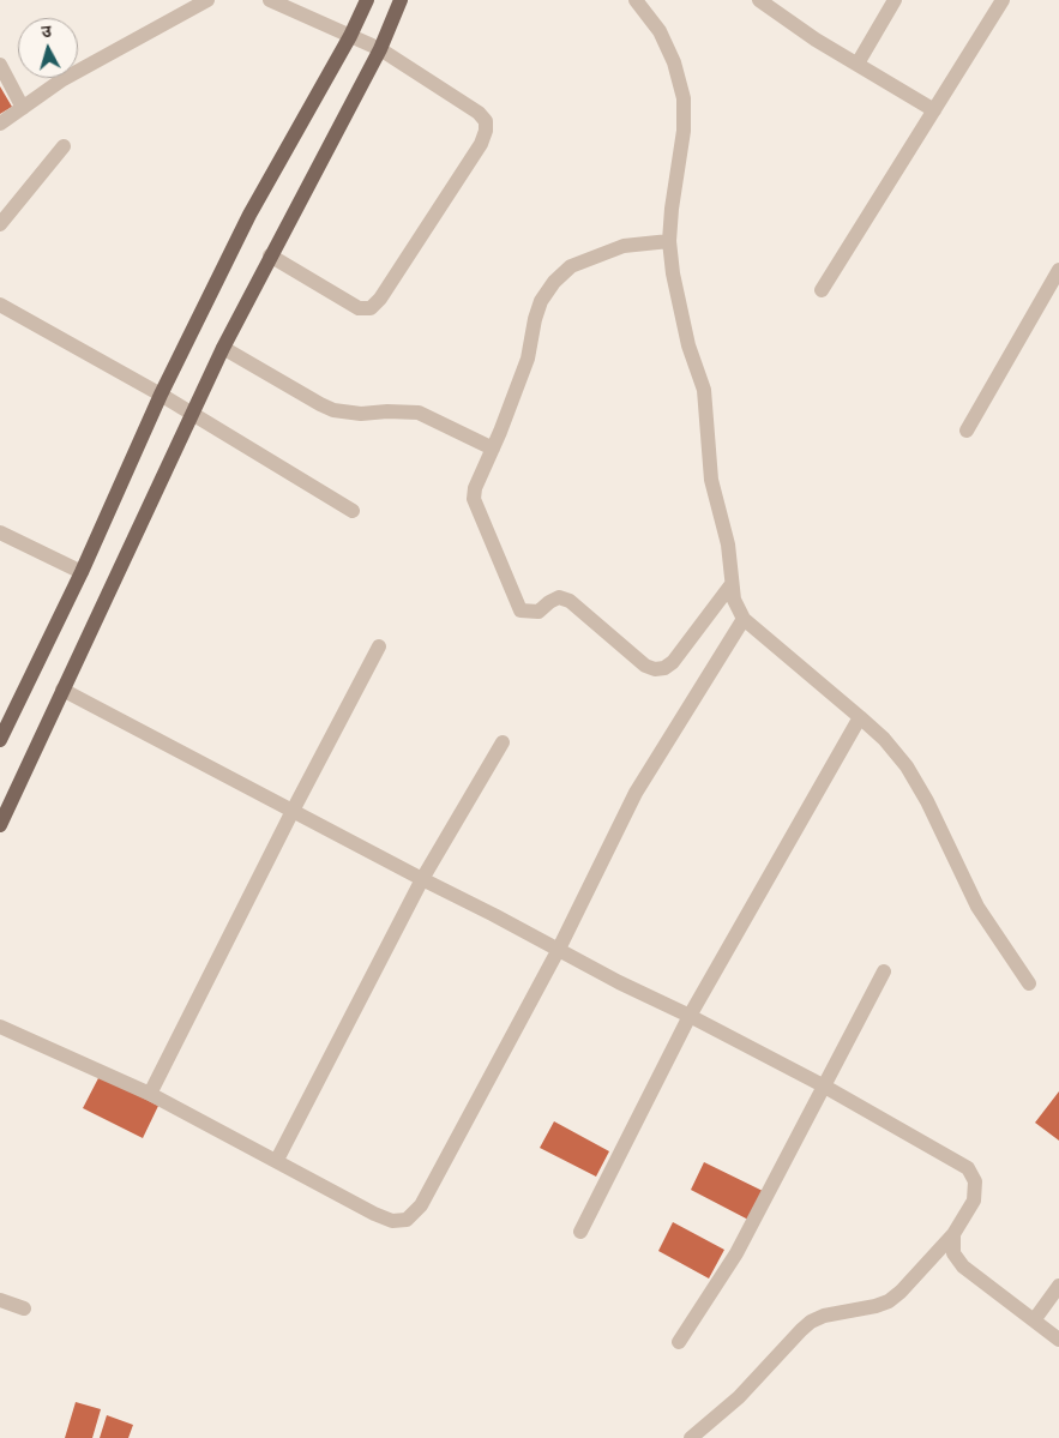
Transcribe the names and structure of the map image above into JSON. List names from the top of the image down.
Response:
{
  "north": "top"
}
